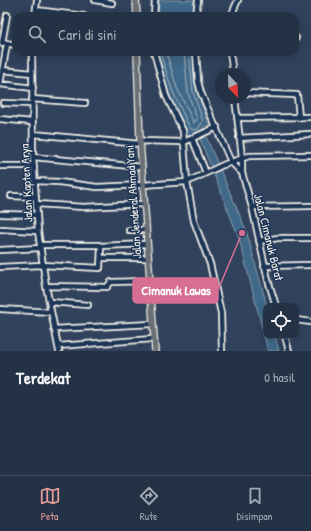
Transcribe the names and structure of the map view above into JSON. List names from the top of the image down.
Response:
{
  "streets": {
    "main road": ["Jalan Jenderal Ahmad Yani"],
    "street": ["Jalan Kapten Arya", "Jalan Cimanuk Barat"]
  },
  "places": ["Cimanuk Lawas"],
  "north": "bottom right",
  "page": {
    "search": "Cari di sini",
    "heading": ["Terdekat", "0 hasil"],
    "nav": ["Peta", "Rute", "Disimpan"]
  }
}
